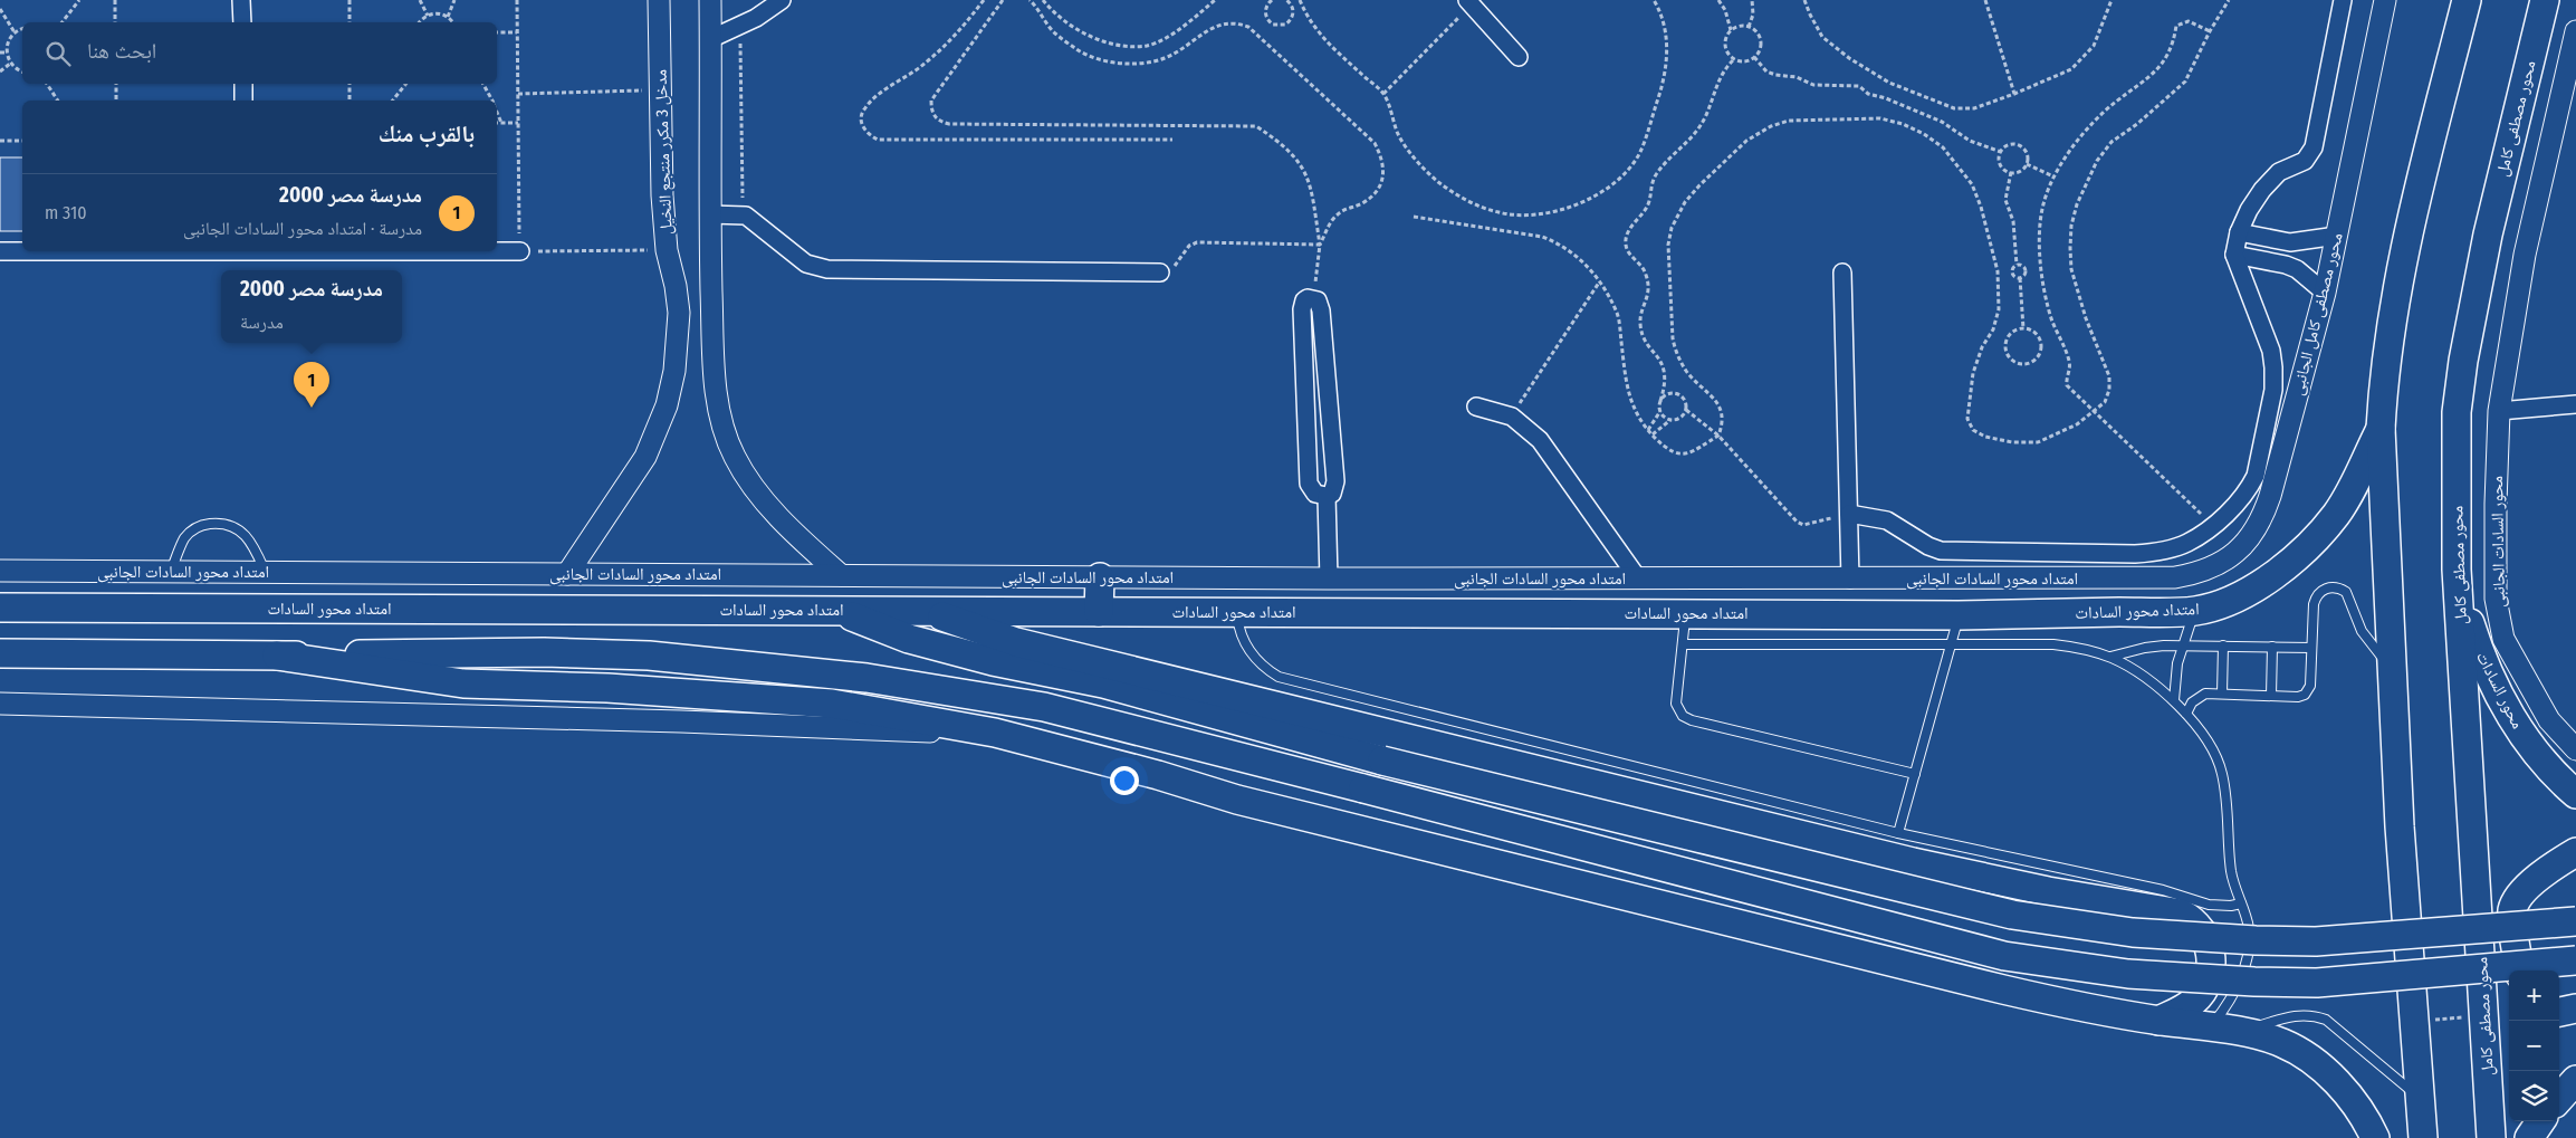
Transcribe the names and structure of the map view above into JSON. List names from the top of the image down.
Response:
{
  "streets": {
    "main road": ["محور مصطفى كامل", "امتداد محور السادات", "محور السادات"],
    "street": [
      "مدخل 3 مكرر منتجع النخيل",
      "محور مصطفى كامل الجانبى",
      "محور السادات الجانبى",
      "امتداد محور السادات الجانبى"
    ]
  },
  "crossings": [
    ["محور مصطفى كامل", "محور السادات"],
    ["مدخل 3 مكرر منتجع النخيل", "امتداد محور السادات الجانبى"],
    ["محور مصطفى كامل الجانبى", "امتداد محور السادات الجانبى"]
  ],
  "page": {
    "search": "ابحث هنا",
    "heading": "بالقرب منك",
    "list": [
      {
        "mark": "1",
        "name": "مدرسة مصر 2000",
        "note": "مدرسة · امتداد محور السادات الجانبى",
        "value": "310 m"
      }
    ],
    "popup": ["مدرسة مصر 2000", "مدرسة"],
    "pins": "1",
    "map_buttons": ["+", "−"]
  }
}
